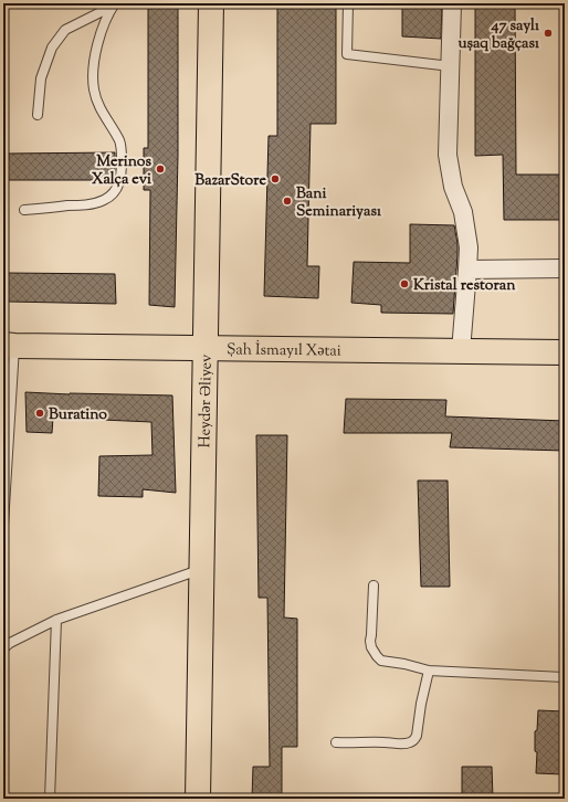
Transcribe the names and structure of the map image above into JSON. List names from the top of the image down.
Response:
{
  "streets": {
    "main road": ["Şah İsmayıl Xətai", "Heydər Əliyev"]
  },
  "crossings": [
    ["Şah İsmayıl Xətai", "Heydər Əliyev"]
  ],
  "places": [
    "47 saylı uşaq bağçası",
    "Merinos Xalça evi",
    "BazarStore",
    "Bani Seminariyası",
    "Kristal restoran",
    "Buratino"
  ]
}
